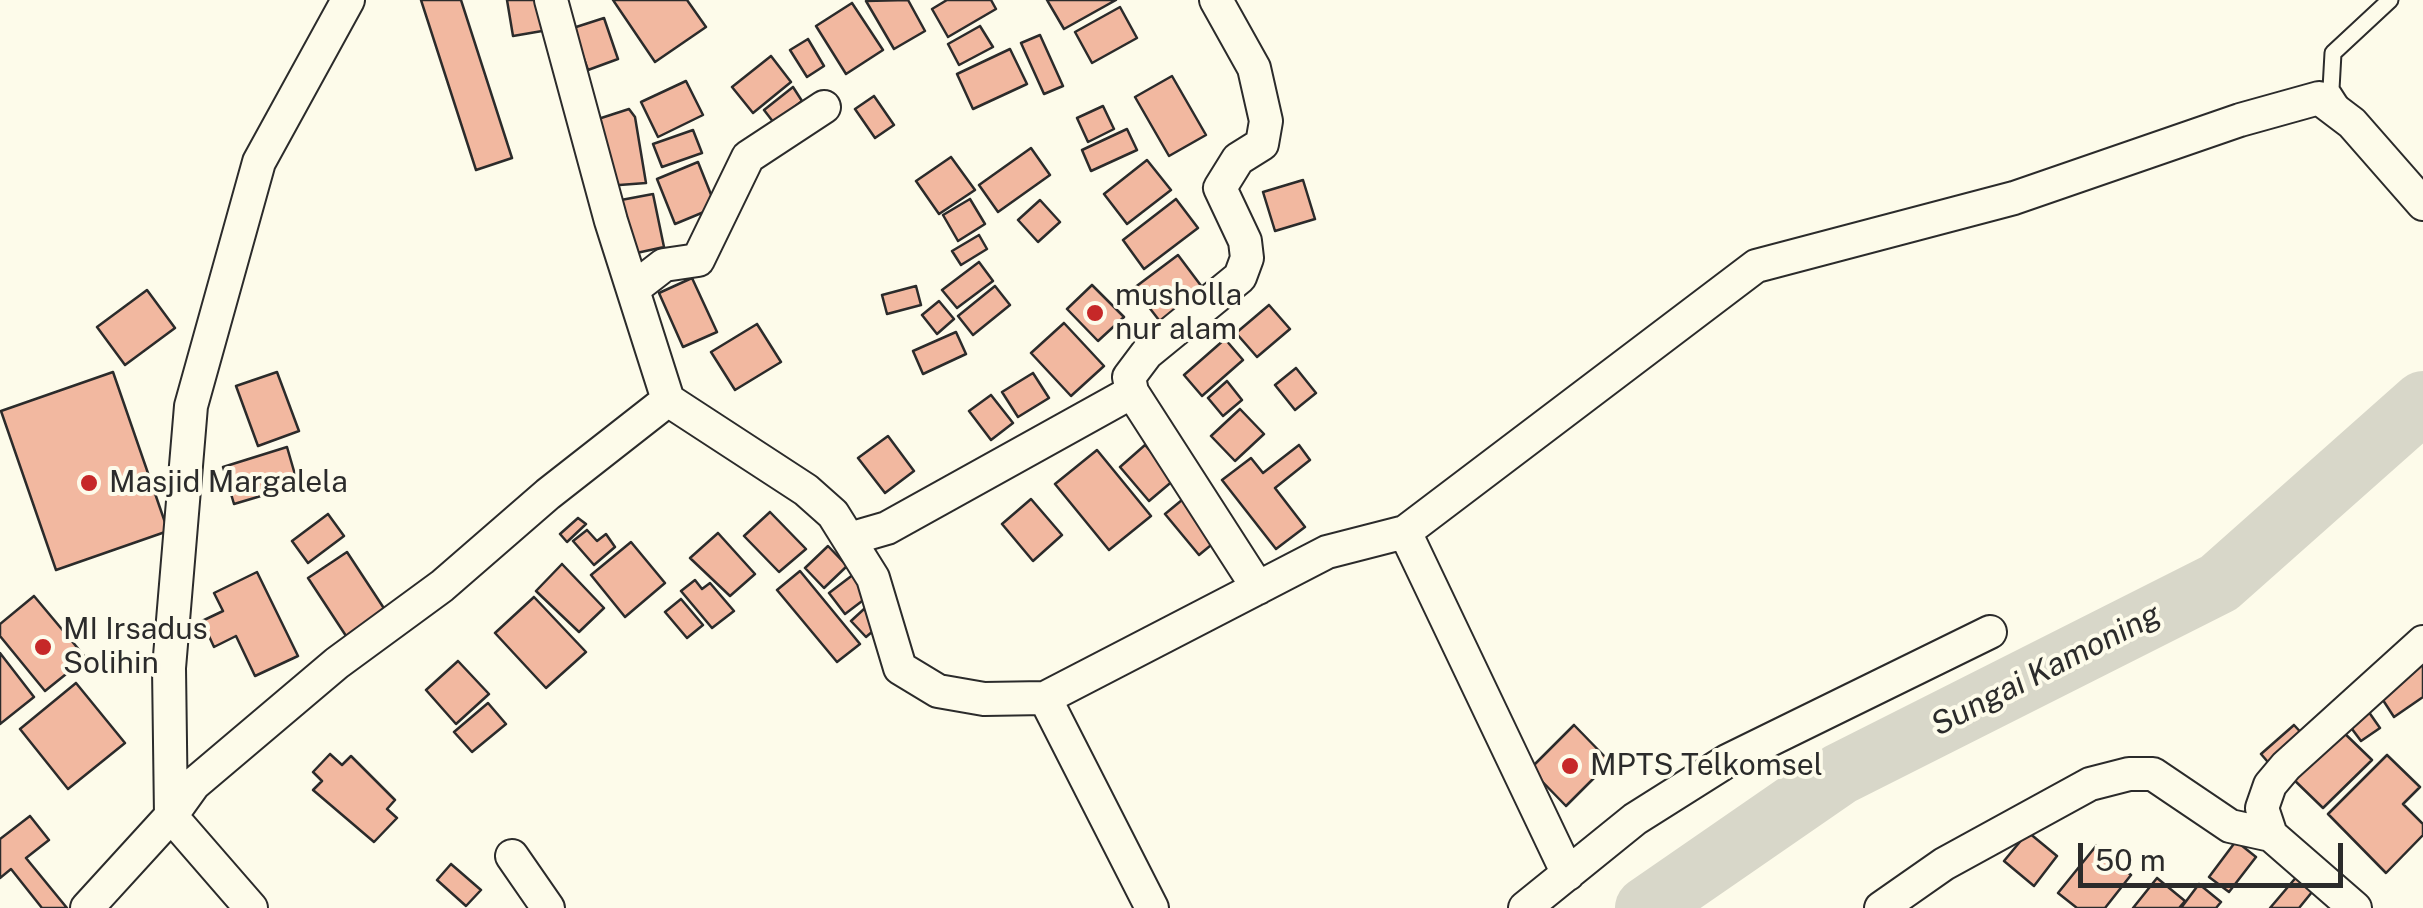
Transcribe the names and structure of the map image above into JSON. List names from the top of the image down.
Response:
{
  "water": ["Sungai Kamoning"],
  "places": [
    "musholla nur alam",
    "Masjid Margalela",
    "MI Irsadus Solihin",
    "MPTS Telkomsel"
  ],
  "scale_bar": "50 m"
}
